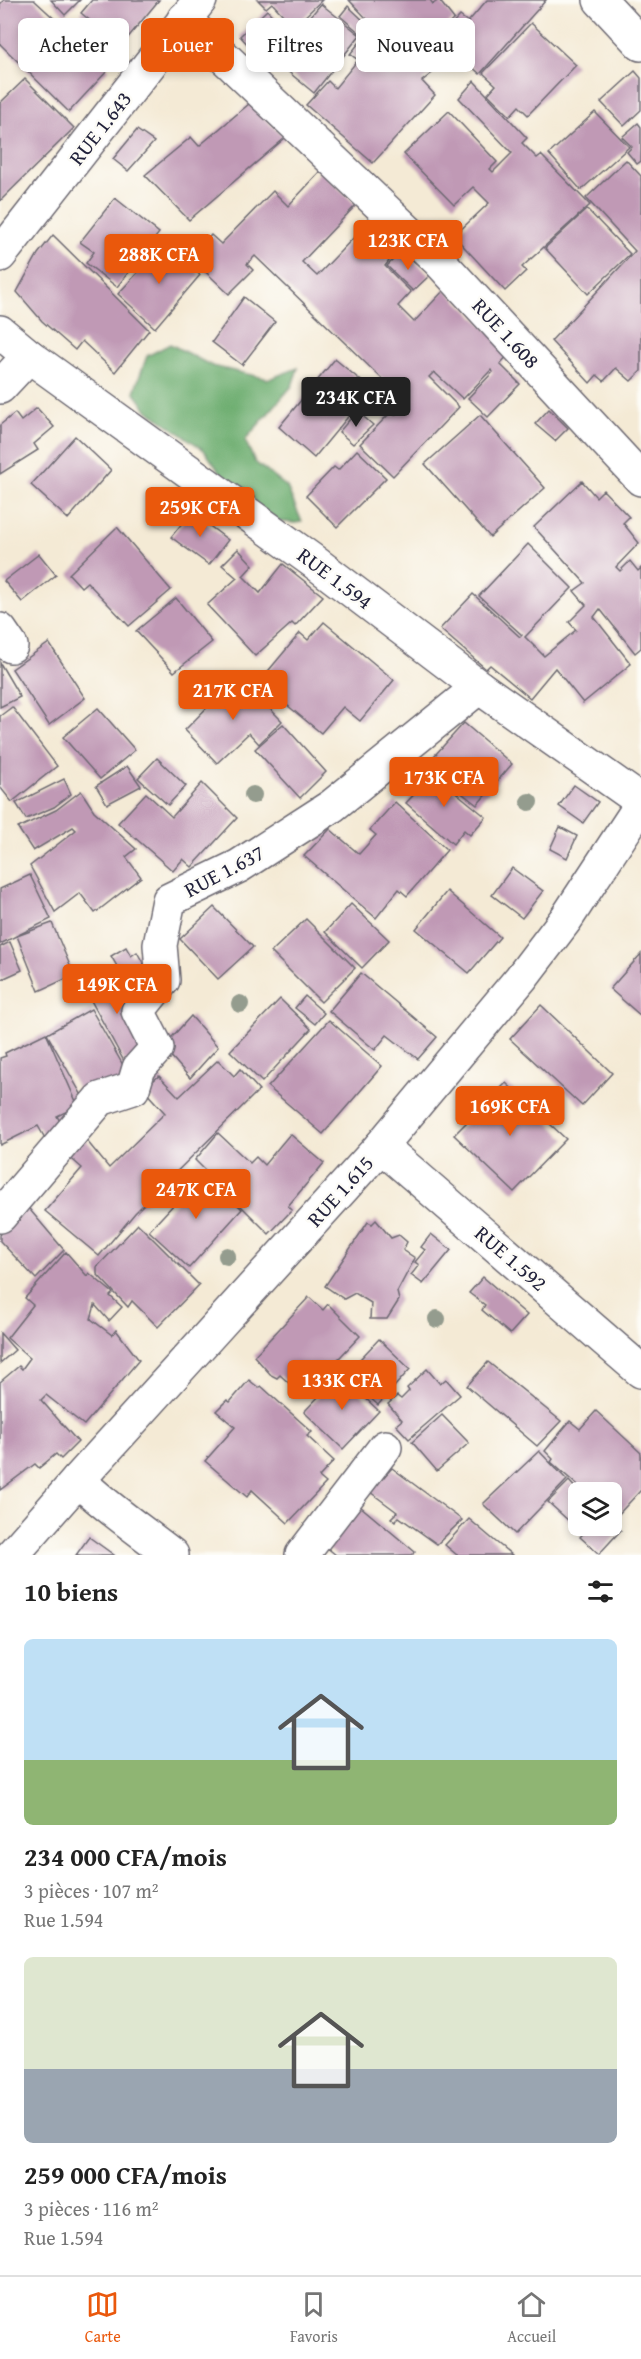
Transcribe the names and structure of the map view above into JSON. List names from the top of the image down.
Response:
{
  "streets": {
    "street": [
      "RUE 1.643",
      "RUE 1.608",
      "RUE 1.594",
      "RUE 1.637",
      "RUE 1.615",
      "RUE 1.592"
    ]
  },
  "crossings": [
    ["RUE 1.643", "RUE 1.608"],
    ["RUE 1.594", "RUE 1.637"],
    ["RUE 1.594", "RUE 1.615"],
    ["RUE 1.615", "RUE 1.592"]
  ],
  "page": {
    "chip": [
      "Acheter",
      "Louer",
      "Filtres",
      "Nouveau"
    ],
    "price": [
      "123K CFA",
      "288K CFA",
      "234K CFA",
      "259K CFA",
      "217K CFA",
      "173K CFA",
      "149K CFA",
      "169K CFA",
      "247K CFA",
      "133K CFA"
    ],
    "heading": "10 biens",
    "list": [
      {
        "name": "234 000 CFA/mois",
        "note": "3 pièces · 107 m² · Rue 1.594"
      },
      {
        "name": "259 000 CFA/mois",
        "note": "3 pièces · 116 m² · Rue 1.594"
      }
    ],
    "tabs": ["Carte", "Favoris", "Accueil"]
  }
}
